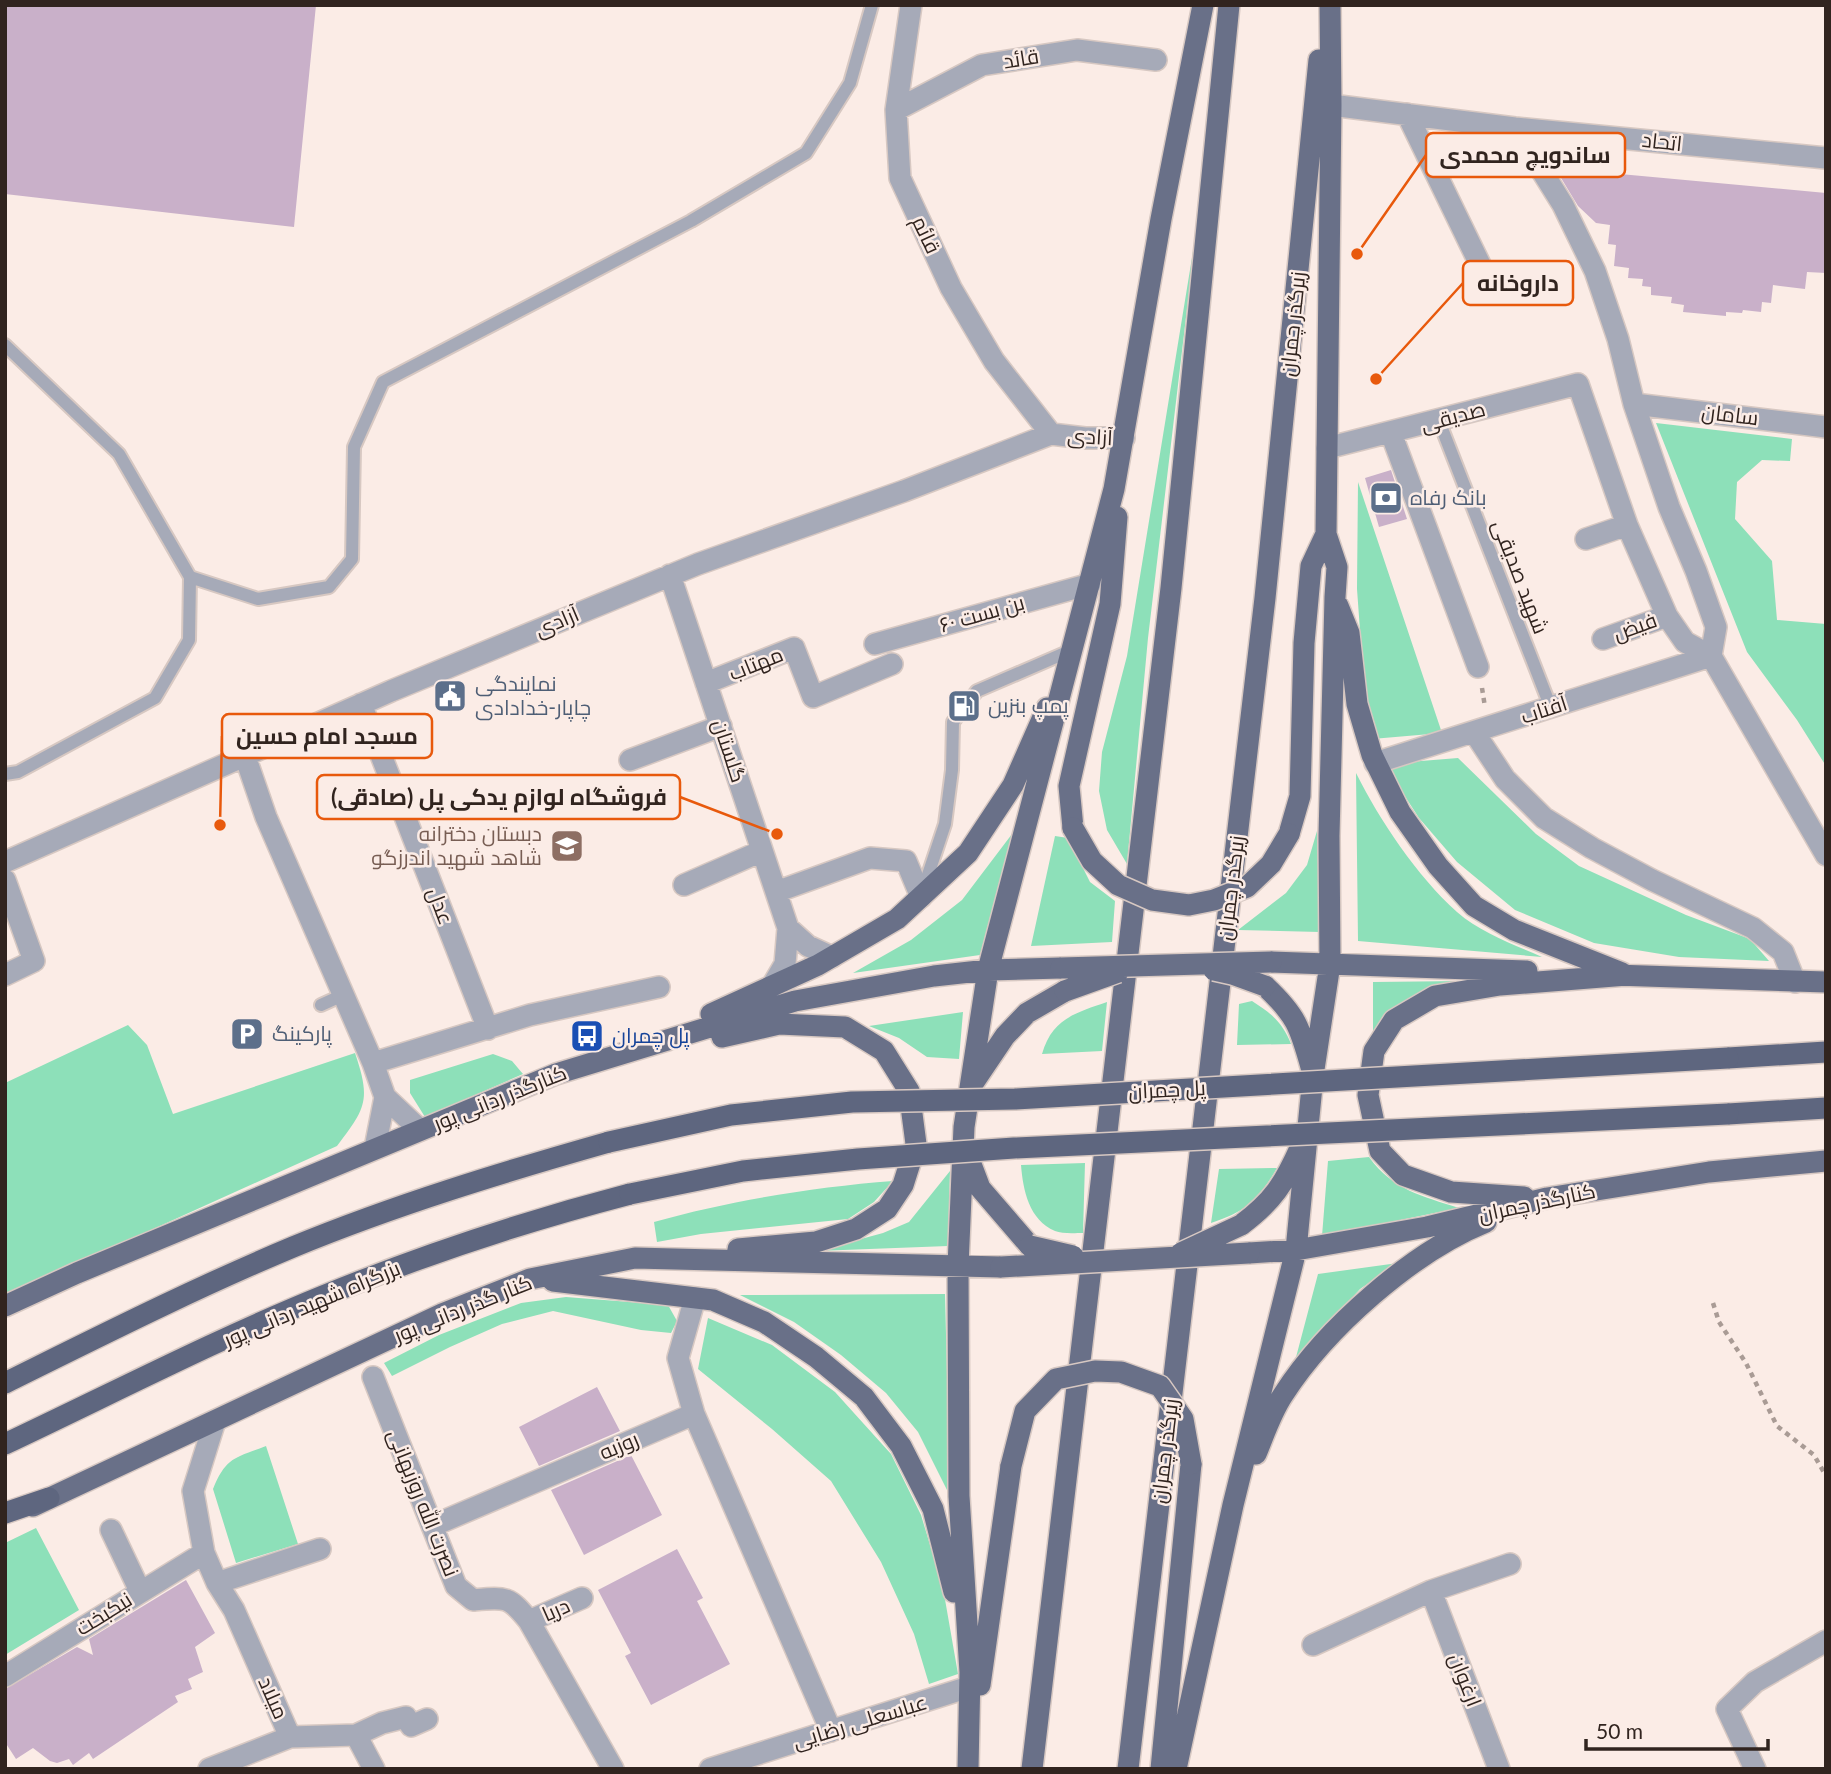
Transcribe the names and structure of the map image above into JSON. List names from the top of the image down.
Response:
{
  "streets": {
    "highway": ["پل چمران", "بزرگراه شهید ردانی پور"],
    "main road": [
      "زیرگذر چمران",
      "کنارگذر ردانی پور",
      "کنارگذر چمران",
      "کنار گذر ردانی پور"
    ],
    "street": [
      "قائد",
      "اتحاد",
      "قائم",
      "سامان",
      "صدیقی",
      "آزادی",
      "بن بست ۶۰",
      "فیض",
      "مهتاب",
      "آفتاب",
      "گلستان",
      "عدل",
      "روزبه",
      "نصرت الله روزبهانی",
      "دریا",
      "نیکبخت",
      "ارغوان",
      "میلاد",
      "عباسعلی رضایی"
    ],
    "lane": ["شهید صدیقی"]
  },
  "crossings": [
    ["قائد", "قائم"],
    ["قائم", "آزادی"],
    ["صدیقی", "شهید صدیقی"],
    ["آزادی", "گلستان"],
    ["آزادی", "عدل"],
    ["شهید صدیقی", "آفتاب"],
    ["مهتاب", "گلستان"],
    ["کنارگذر چمران", "کنار گذر ردانی پور"],
    ["کنار گذر ردانی پور", "میلاد"],
    ["روزبه", "نصرت الله روزبهانی"],
    ["نصرت الله روزبهانی", "دریا"],
    ["نیکبخت", "میلاد"]
  ],
  "places": {
    "other": [
      "ساندویچ محمدی",
      "داروخانه",
      "مسجد امام حسین",
      "فروشگاه لوازم یدکی پل (صادقی)"
    ],
    "bank": ["بانک رفاه"],
    "public building": ["نمایندگی چاپار-خدادادی"],
    "fuel station": ["پمپ بنزین"],
    "school or university": ["دبستان دخترانه شاهد شهید اندرزگو"],
    "parking": ["پارکینگ"],
    "bus stop": ["پل چمران"]
  },
  "scale_bar": "50 m"
}
